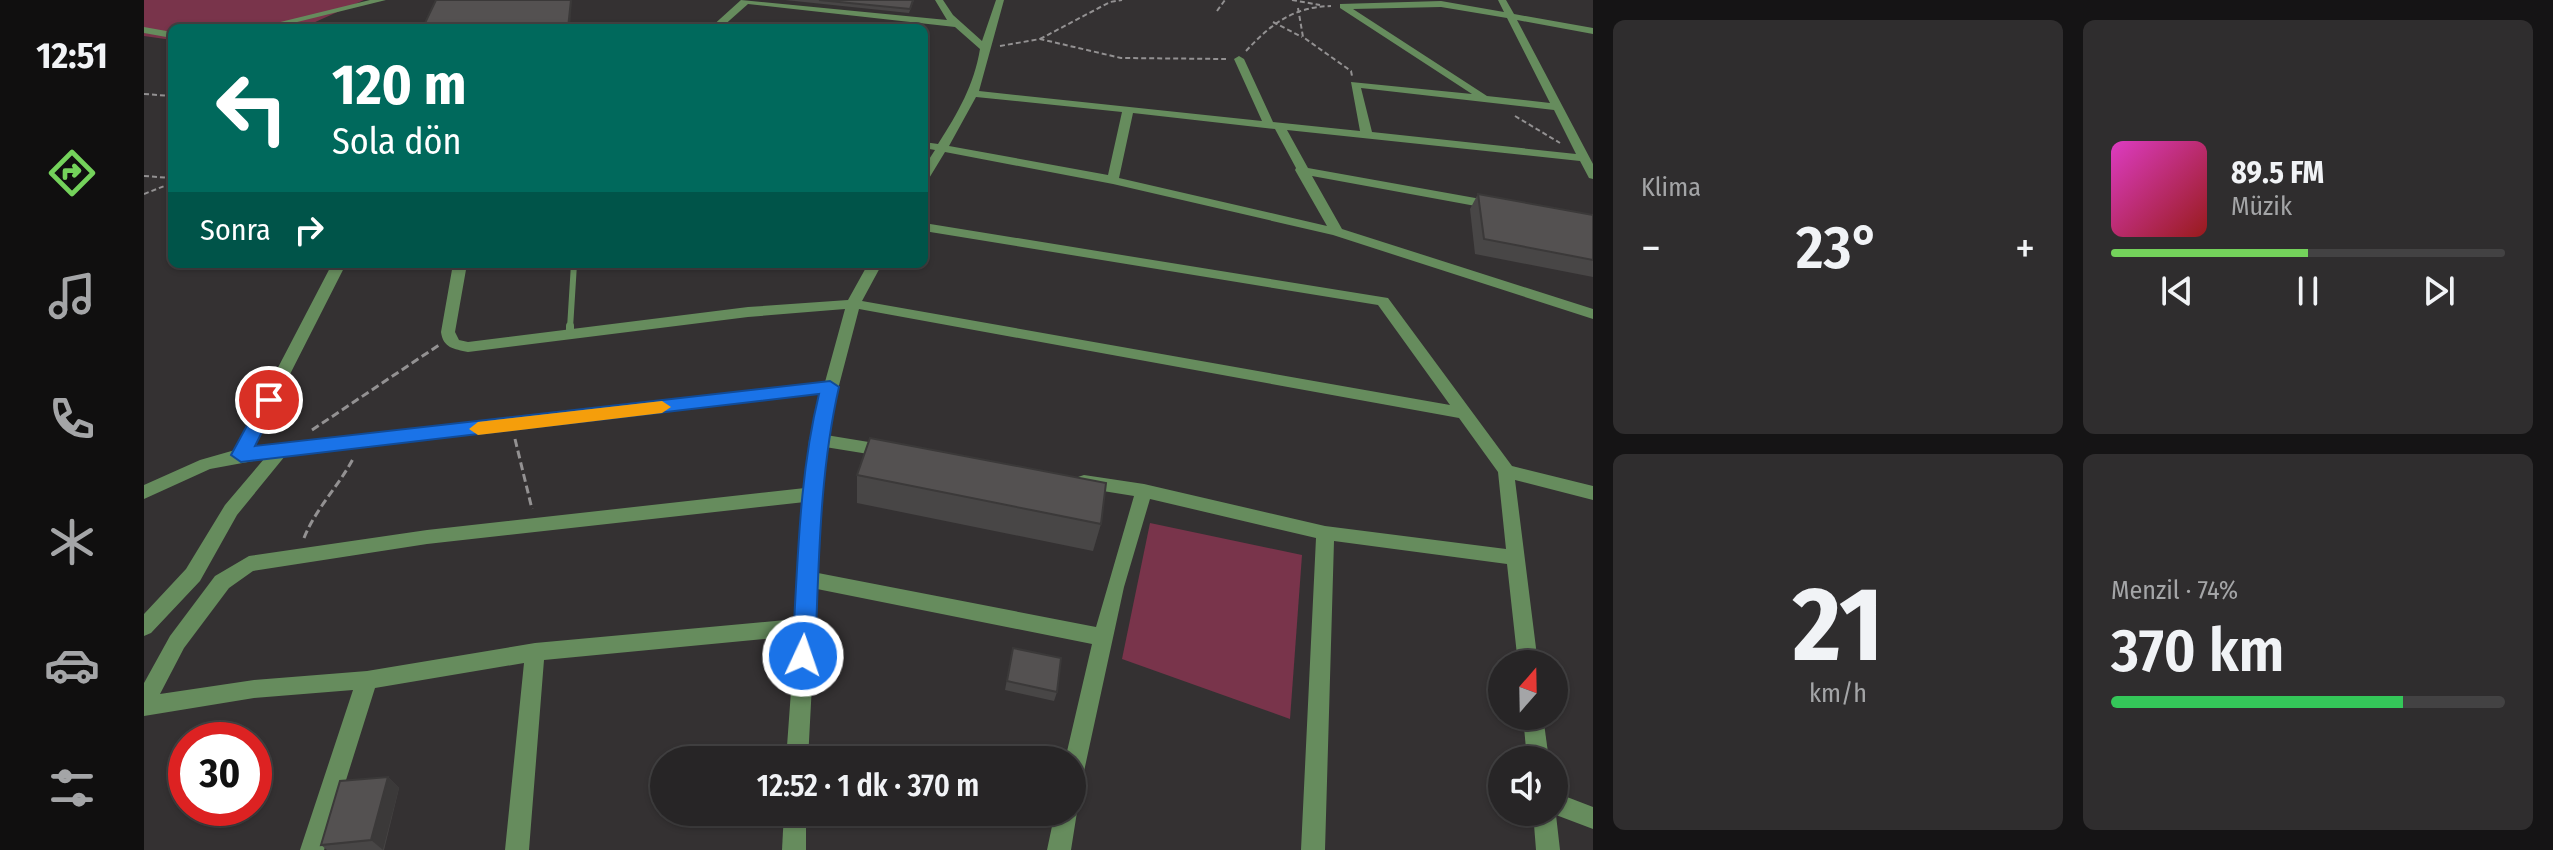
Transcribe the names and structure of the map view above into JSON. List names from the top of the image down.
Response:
{
  "north": "top",
  "page": {
    "tabs": "12:51",
    "tile": [
      "Klima",
      ["21", "km/h"],
      ["Menzil · 74%", "370 km"]
    ],
    "turn": ["120 m", "Sola dön"],
    "song": ["89.5 FM", "Müzik"],
    "then": "Sonra",
    "heat": ["−", "23°", "+"],
    "limit": "30",
    "trip": "12:52 · 1 dk · 370 m"
  }
}
